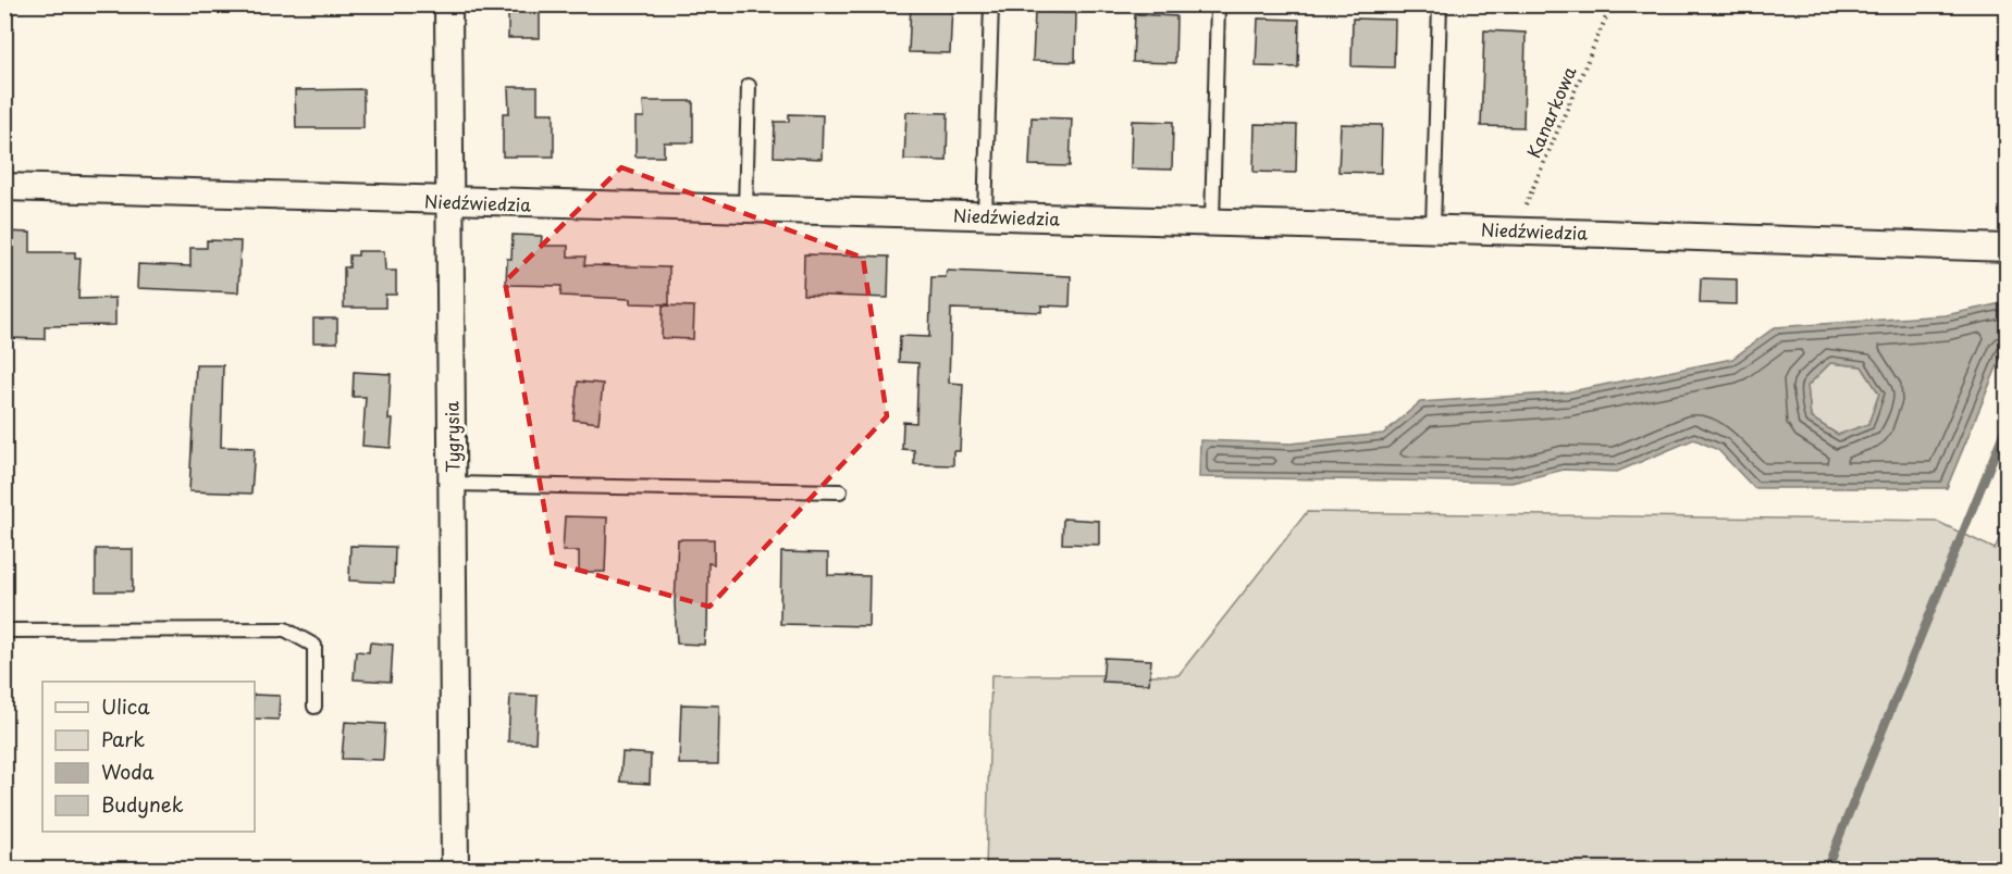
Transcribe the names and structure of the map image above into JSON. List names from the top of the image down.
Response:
{
  "streets": {
    "street": ["Niedźwiedzia", "Tygrysia"],
    "path": ["Kanarkowa"]
  },
  "crossings": [
    ["Kanarkowa", "Niedźwiedzia"],
    ["Niedźwiedzia", "Tygrysia"]
  ],
  "legend": [
    "Ulica",
    "Park",
    "Woda",
    "Budynek"
  ]
}
